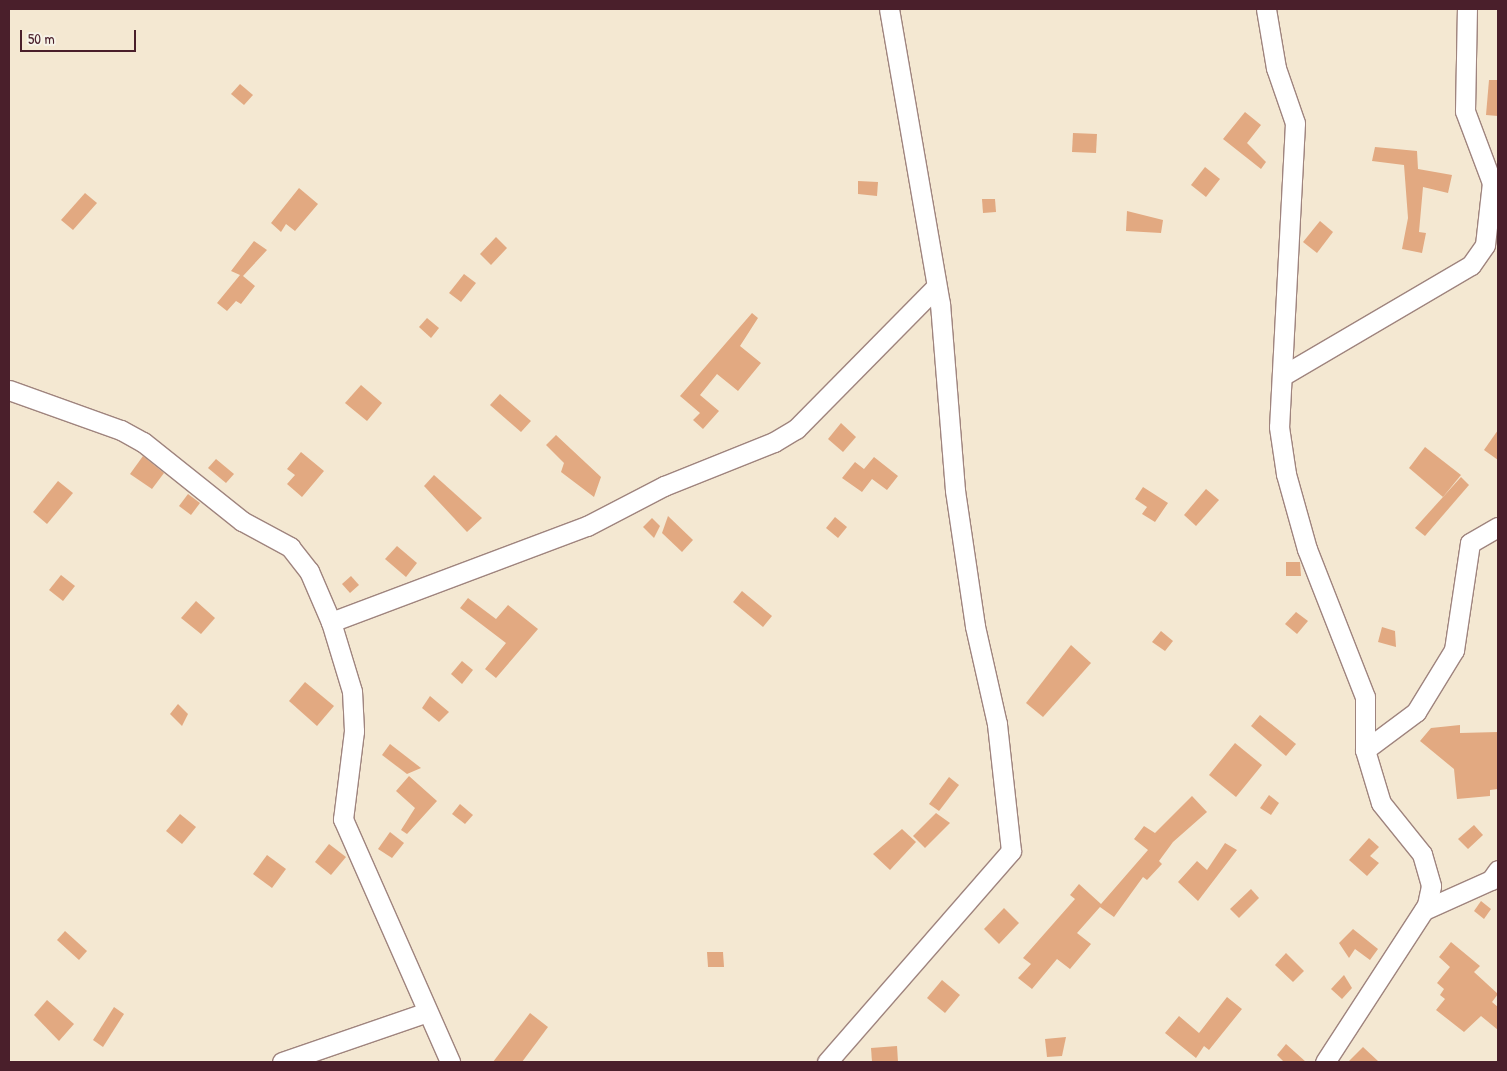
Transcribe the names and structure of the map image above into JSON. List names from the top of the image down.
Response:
{
  "scale_bar": "50 m"
}
